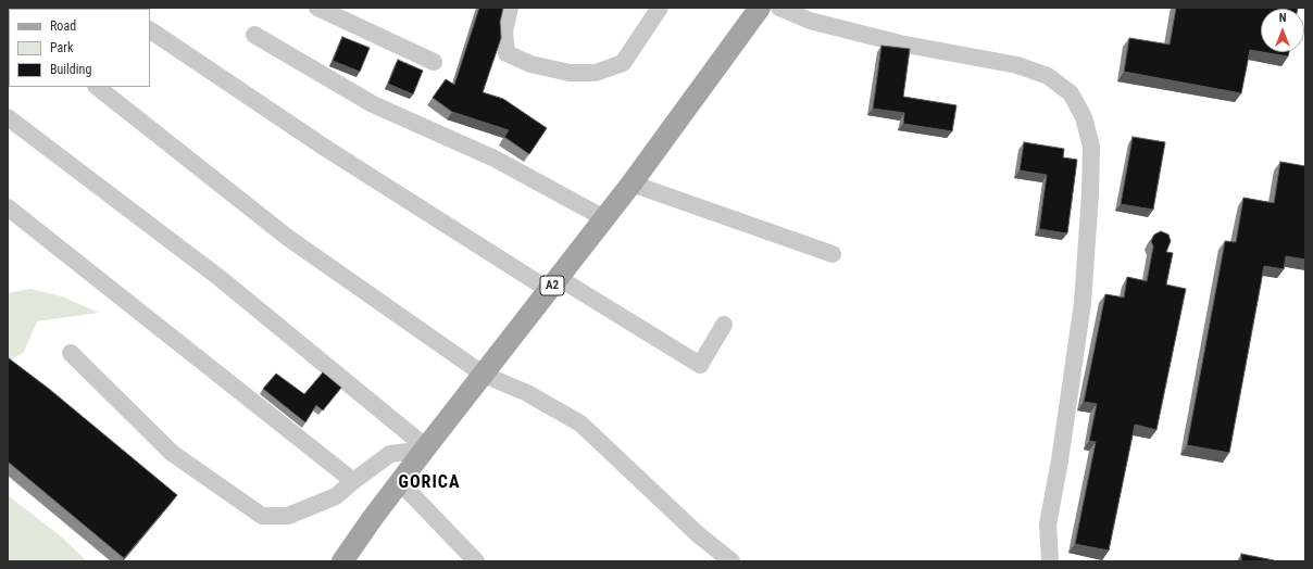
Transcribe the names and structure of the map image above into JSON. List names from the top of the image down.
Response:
{
  "streets": {
    "main road": ["A2"]
  },
  "districts": ["GORICA"],
  "legend": ["Road", "Park", "Building"],
  "north": "top"
}
